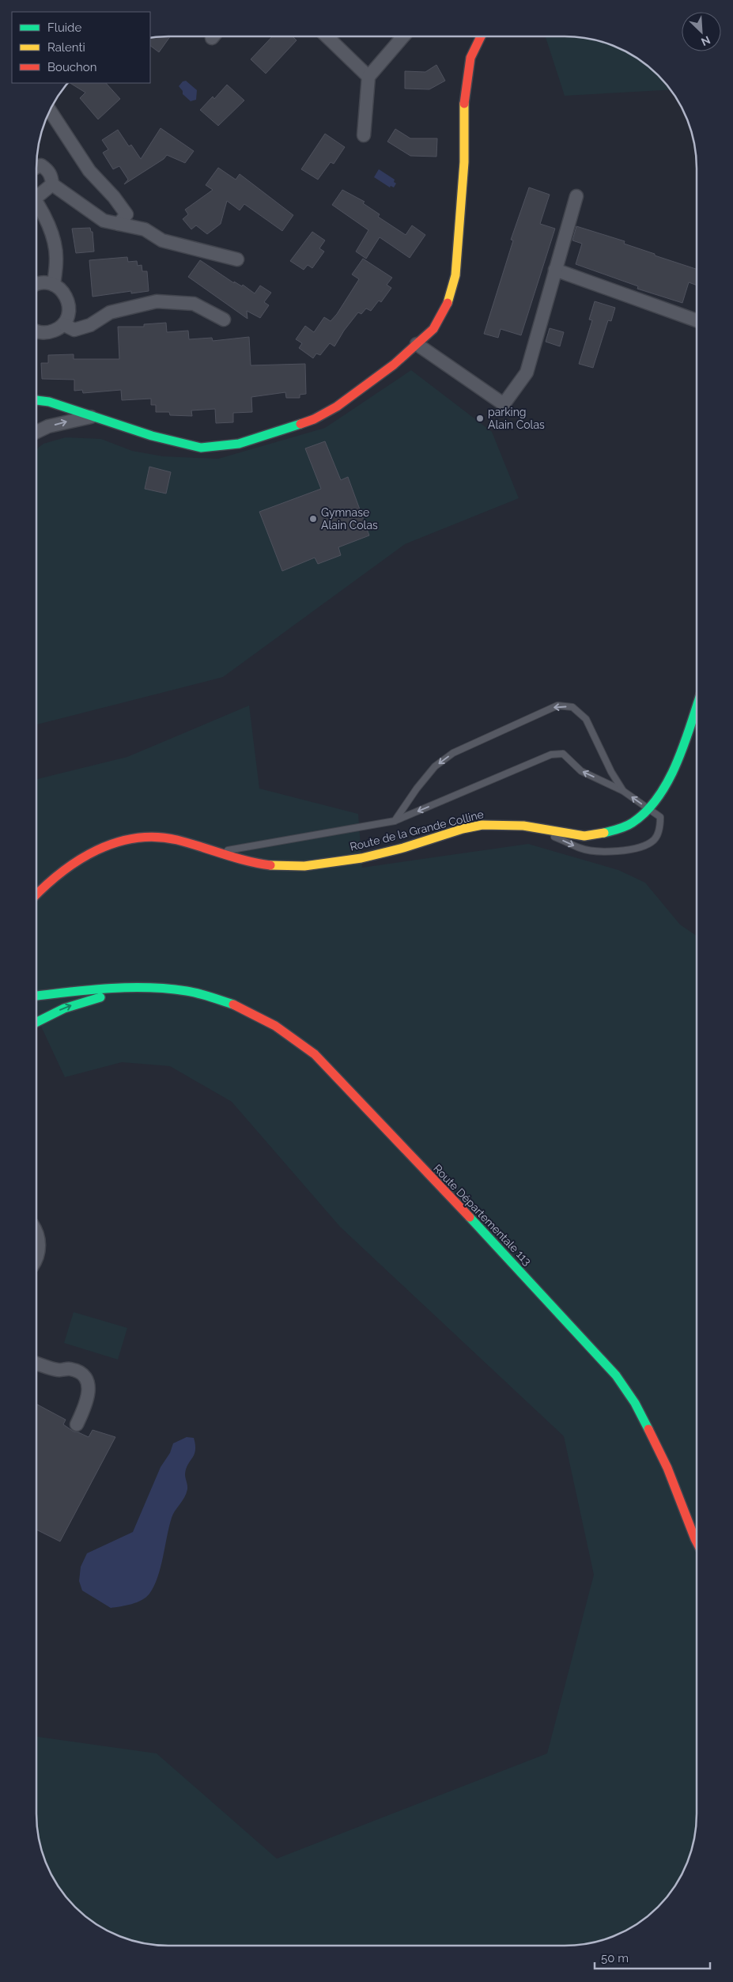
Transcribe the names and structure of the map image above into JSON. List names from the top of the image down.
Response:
{
  "streets": {
    "street": ["Route de la Grande Colline", "Route Départementale 113"]
  },
  "places": ["parking Alain Colas", "Gymnase Alain Colas"],
  "legend": ["Fluide", "Ralenti", "Bouchon"],
  "scale_bar": "50 m",
  "north": "bottom right"
}
